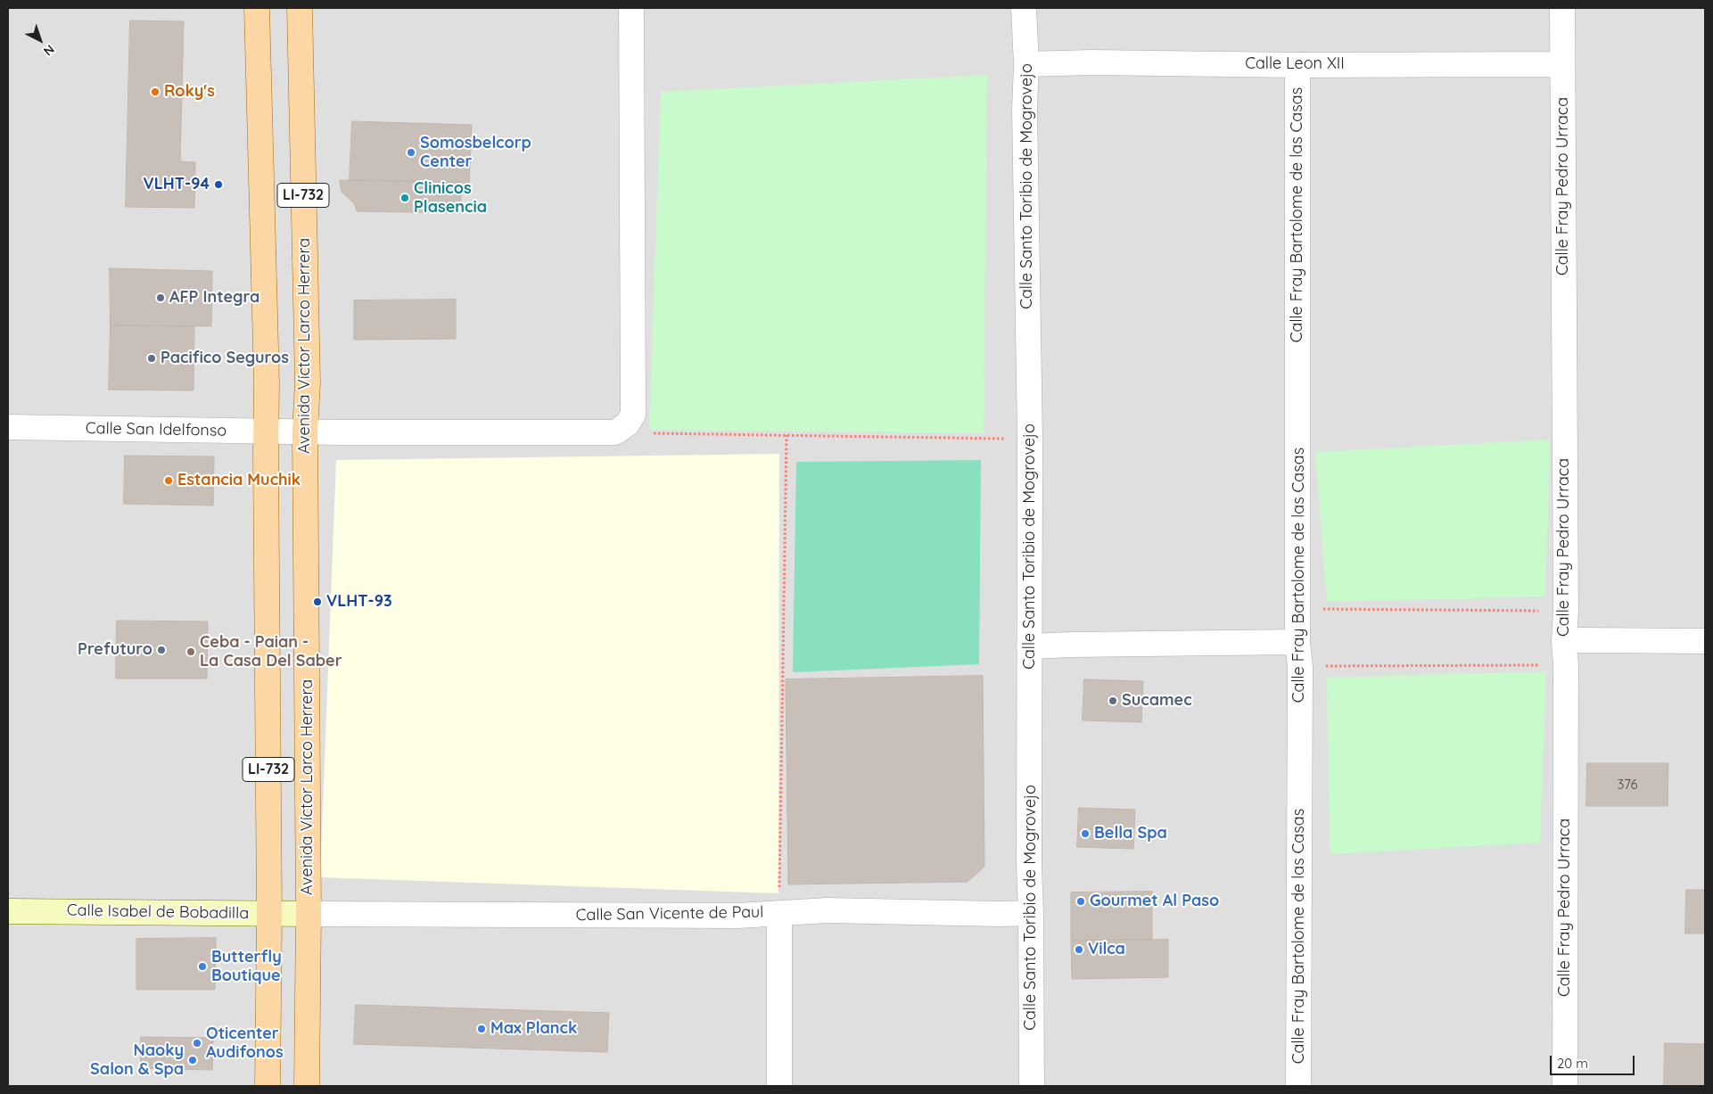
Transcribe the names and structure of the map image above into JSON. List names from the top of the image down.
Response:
{
  "streets": {
    "main road": ["LI-732", "Avenida Víctor Larco Herrera"],
    "street": [
      "Calle Leon XII",
      "Calle Santo Toribio de Mogrovejo",
      "Calle Fray Pedro Urraca",
      "Calle Fray Bartolome de las Casas",
      "Calle San Idelfonso",
      "Calle Isabel de Bobadilla",
      "Calle San Vicente de Paul"
    ]
  },
  "crossings": [
    ["Calle Leon XII", "Calle Santo Toribio de Mogrovejo"],
    ["Calle Leon XII", "Calle Fray Pedro Urraca"],
    ["Calle Leon XII", "Calle Fray Bartolome de las Casas"],
    ["Calle Santo Toribio de Mogrovejo", "Calle San Vicente de Paul"],
    ["LI-732", "Calle San Idelfonso"],
    ["LI-732", "Calle Isabel de Bobadilla"],
    ["Avenida Víctor Larco Herrera", "Calle San Idelfonso"],
    ["Avenida Víctor Larco Herrera", "Calle Isabel de Bobadilla"],
    ["Avenida Víctor Larco Herrera", "Calle San Vicente de Paul"],
    ["Calle Isabel de Bobadilla", "Calle San Vicente de Paul"]
  ],
  "places": [
    "Roky's",
    "Somosbelcorp Center",
    "VLHT-94",
    "Clinicos Plasencia",
    "AFP Integra",
    "Pacifico Seguros",
    "Estancia Muchik",
    "VLHT-93",
    "Prefuturo",
    "Ceba - Paian - La Casa Del Saber",
    "Sucamec",
    "Bella Spa",
    "Gourmet Al Paso",
    "Vilca",
    "Butterfly Boutique",
    "Max Planck",
    "Oticenter Audifonos",
    "Naoky Salon & Spa"
  ],
  "house_numbers": ["376"],
  "scale_bar": "20 m",
  "north": "bottom right"
}
